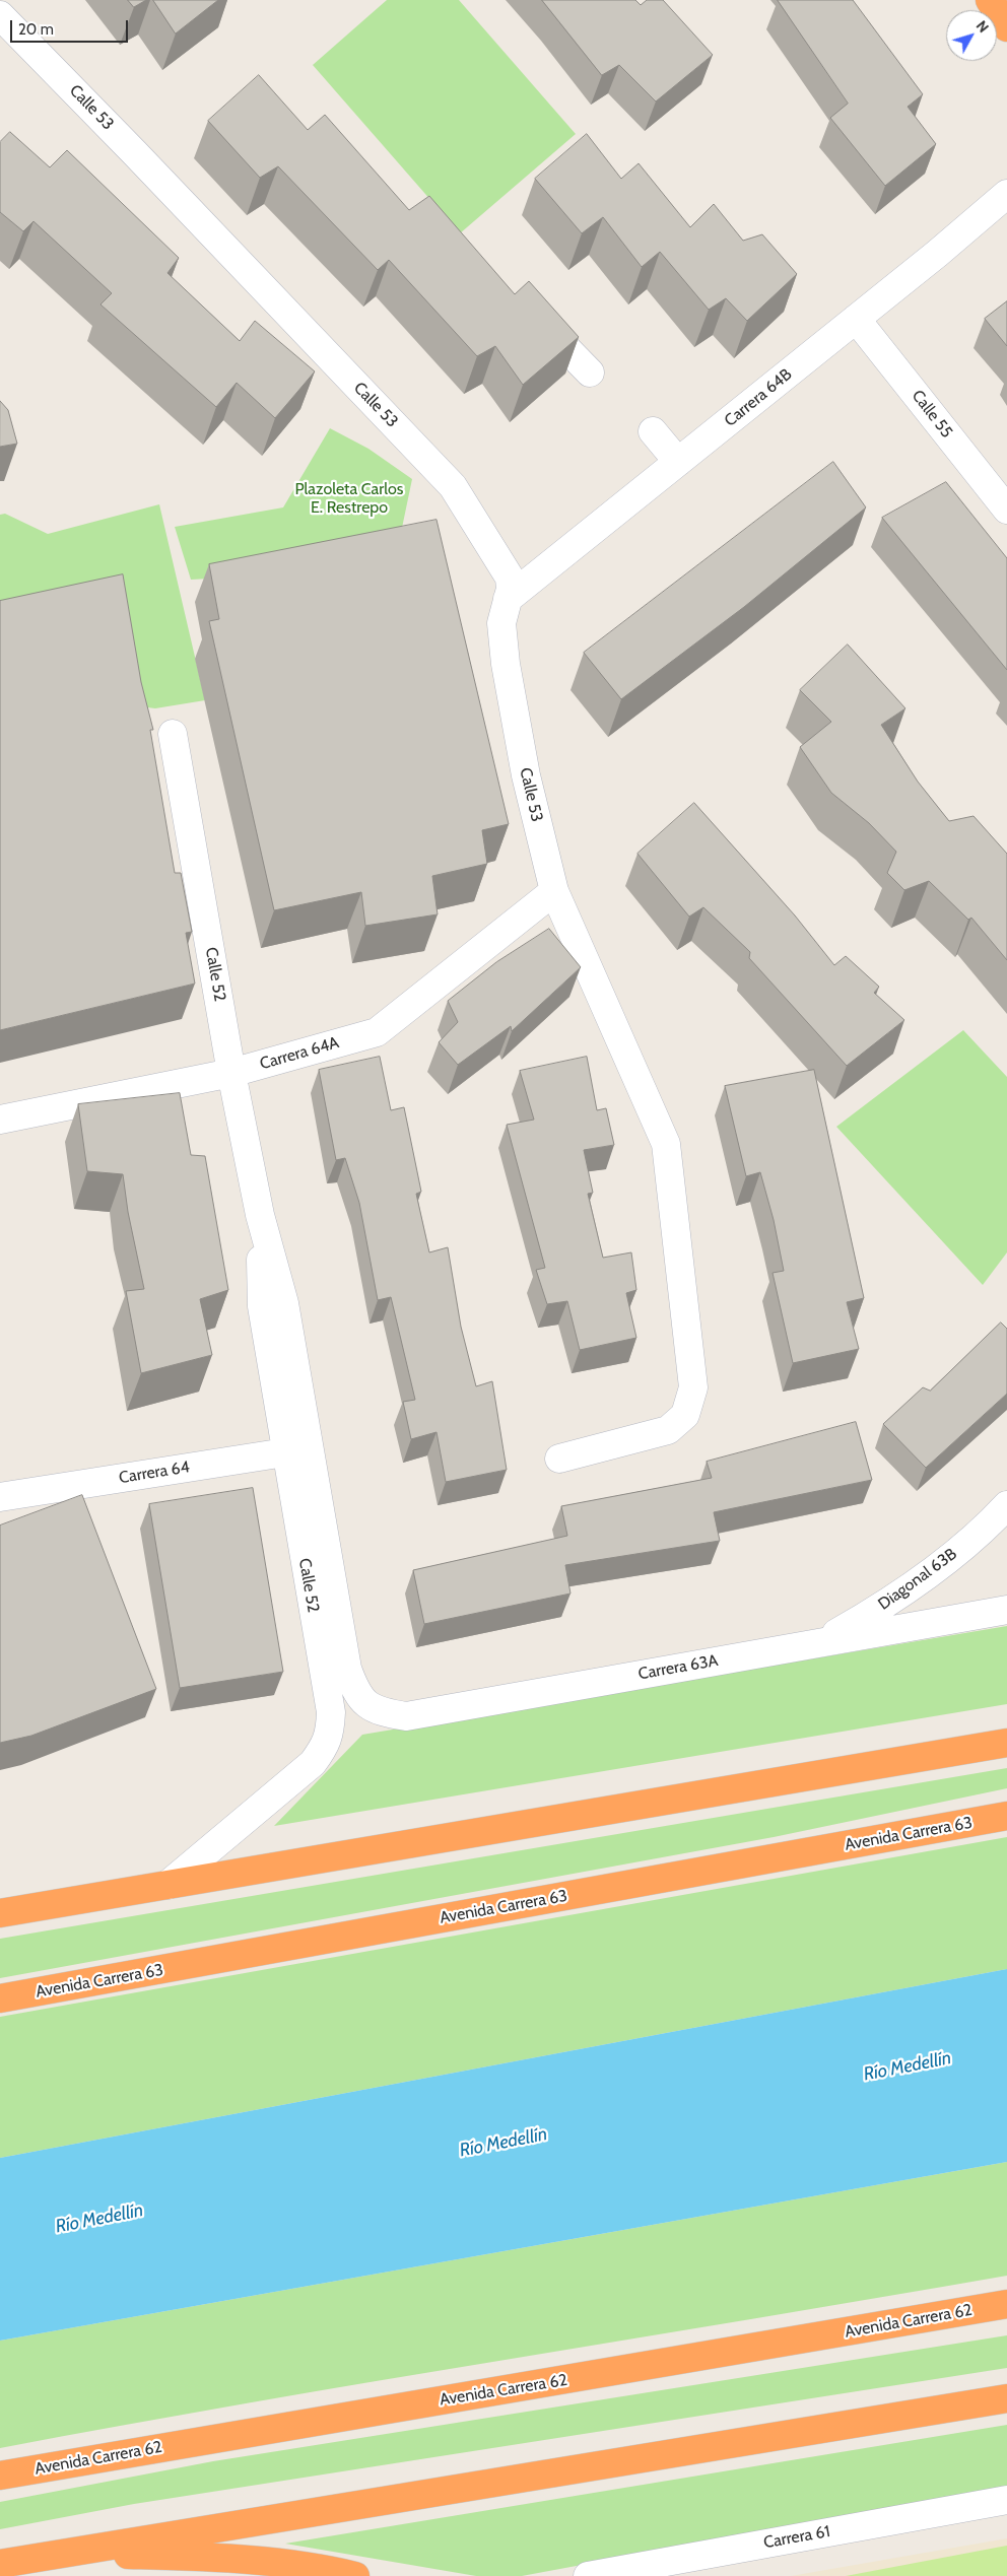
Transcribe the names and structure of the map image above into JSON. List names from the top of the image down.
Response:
{
  "streets": {
    "highway": ["Avenida Carrera 63", "Avenida Carrera 62"],
    "street": [
      "Calle 53",
      "Carrera 64B",
      "Calle 55",
      "Calle 52",
      "Carrera 64A",
      "Carrera 64",
      "Diagonal 63B",
      "Carrera 63A",
      "Carrera 61"
    ]
  },
  "crossings": [
    ["Calle 53", "Carrera 64B"],
    ["Calle 53", "Carrera 64A"],
    ["Carrera 64B", "Calle 55"],
    ["Calle 52", "Carrera 64A"],
    ["Calle 52", "Carrera 64"],
    ["Calle 52", "Carrera 63A"],
    ["Diagonal 63B", "Carrera 63A"]
  ],
  "water": ["Río Medellín"],
  "parks": ["Plazoleta Carlos E. Restrepo"],
  "scale_bar": "20 m",
  "north": "top right"
}
